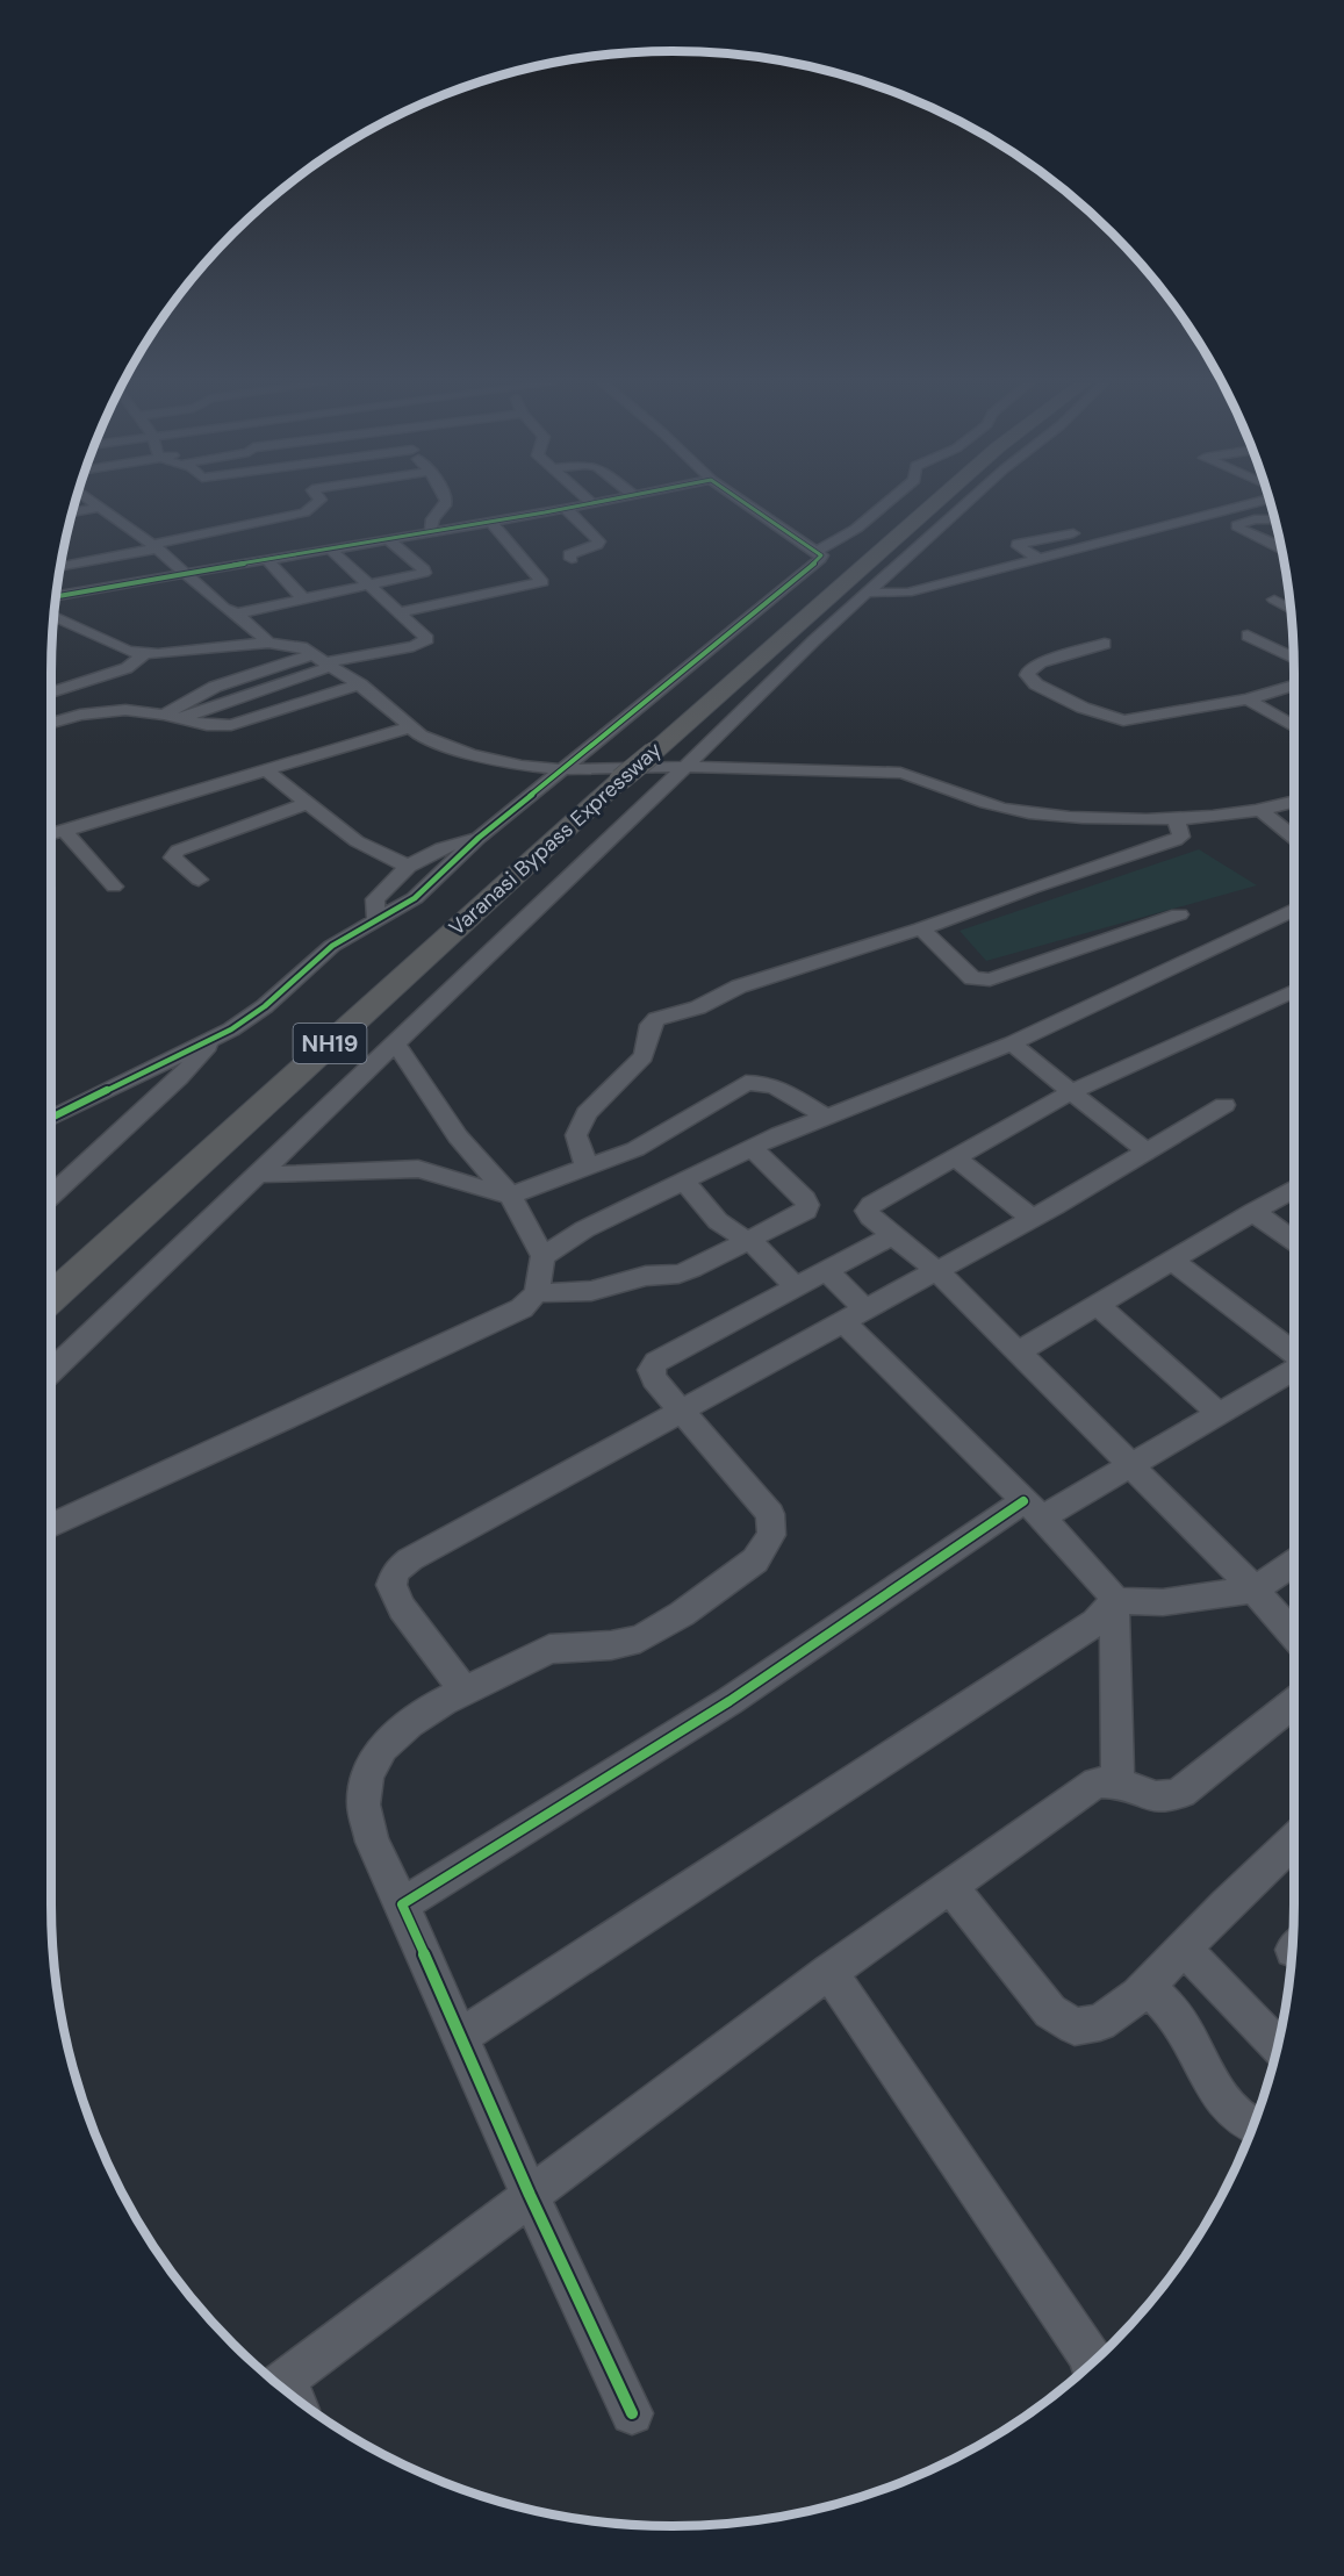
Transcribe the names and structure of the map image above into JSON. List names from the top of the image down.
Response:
{
  "streets": {
    "highway": ["Varanasi Bypass Expressway", "NH19"]
  }
}
